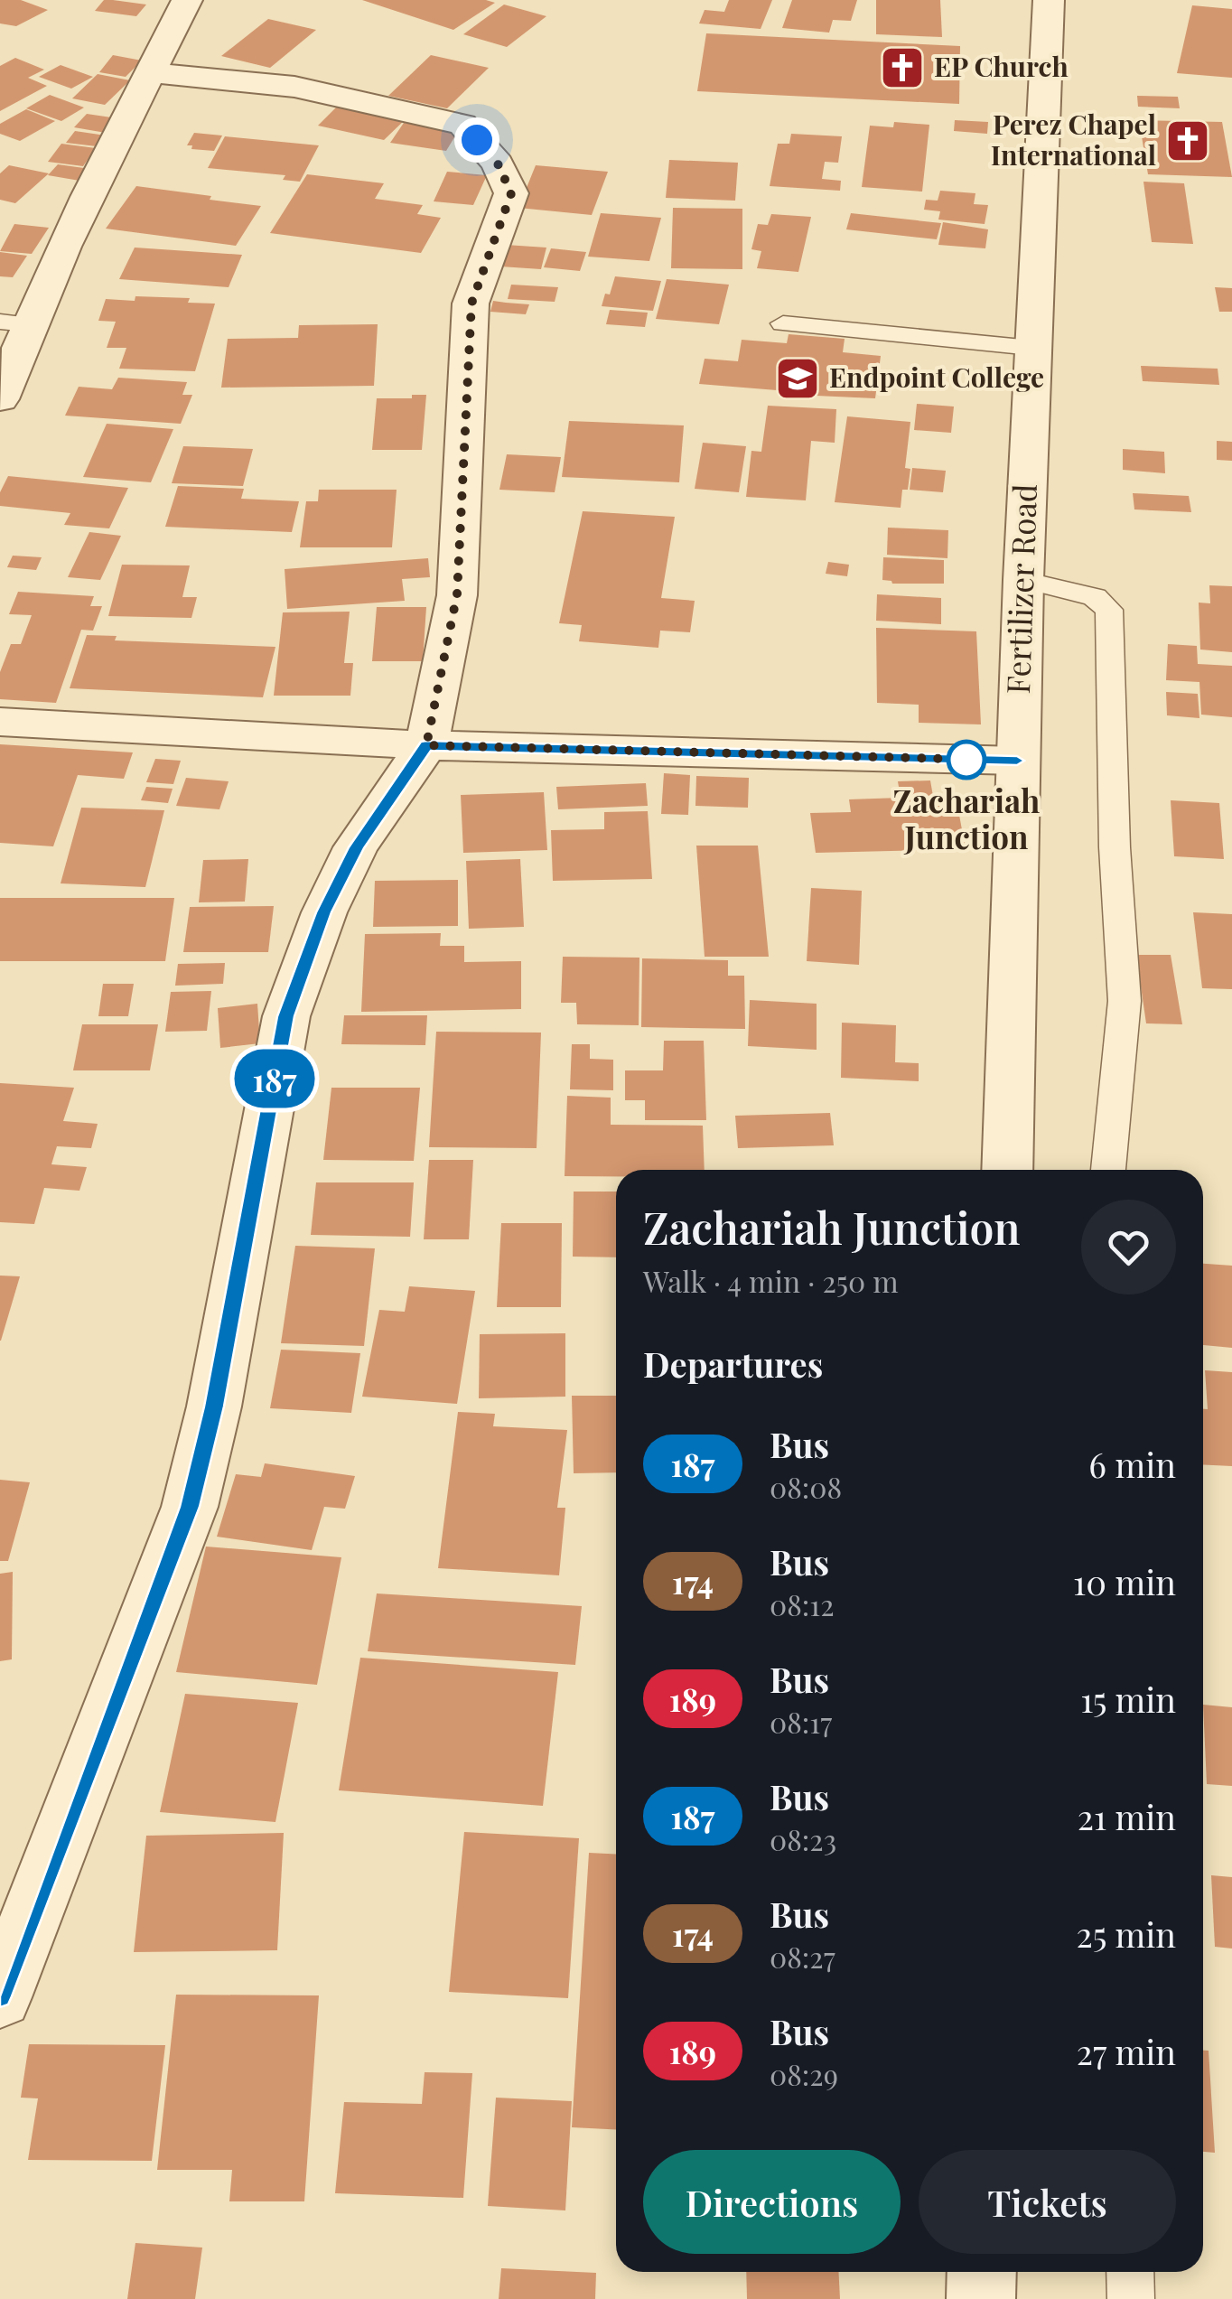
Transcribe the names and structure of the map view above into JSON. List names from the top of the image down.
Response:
{
  "streets": {
    "street": ["Fertilizer Road"]
  },
  "places": {
    "church": ["EP Church", "Perez Chapel International"],
    "school or university": ["Endpoint College"],
    "other": ["Zachariah Junction"]
  },
  "lines": ["bus line 187"],
  "page": {
    "on_map": "187",
    "heading": [
      ["Zachariah Junction", "Walk · 4 min · 250 m"],
      "Departures"
    ],
    "list": [
      {
        "mark": "187",
        "name": "Bus",
        "note": "08:08",
        "value": "6 min"
      },
      {
        "mark": "174",
        "name": "Bus",
        "note": "08:12",
        "value": "10 min"
      },
      {
        "mark": "189",
        "name": "Bus",
        "note": "08:17",
        "value": "15 min"
      },
      {
        "mark": "187",
        "name": "Bus",
        "note": "08:23",
        "value": "21 min"
      },
      {
        "mark": "174",
        "name": "Bus",
        "note": "08:27",
        "value": "25 min"
      },
      {
        "mark": "189",
        "name": "Bus",
        "note": "08:29",
        "value": "27 min"
      }
    ],
    "buttons": ["Directions", "Tickets"]
  }
}
